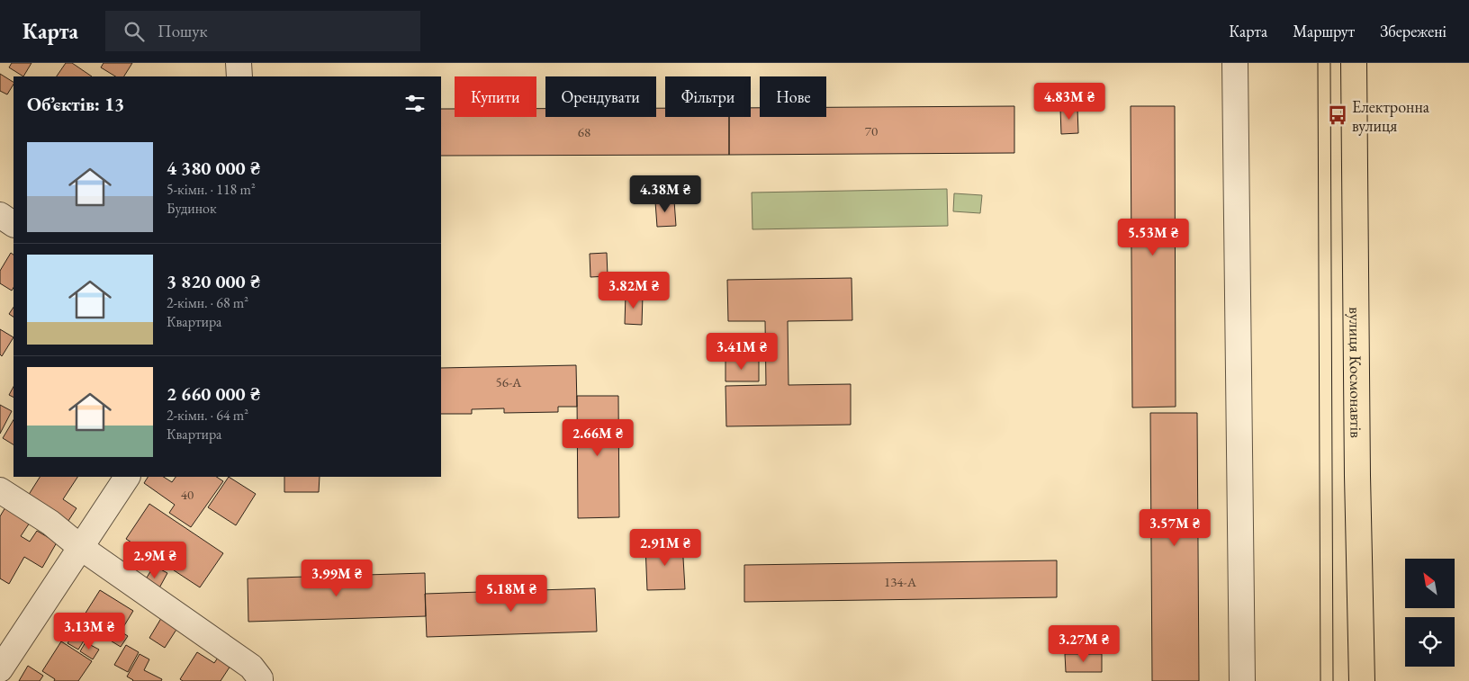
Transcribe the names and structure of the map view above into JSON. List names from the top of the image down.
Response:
{
  "streets": {
    "main road": ["вулиця Космонавтів"]
  },
  "places": {
    "bus stop": ["Електронна вулиця"]
  },
  "house_numbers": [
    "70",
    "68",
    "56-А",
    "40",
    "134-А"
  ],
  "north": "top left",
  "page": {
    "header": "Карта",
    "search": "Пошук",
    "nav": ["Карта", "Маршрут", "Збережені"],
    "chip": [
      "Купити",
      "Орендувати",
      "Фільтри",
      "Нове"
    ],
    "heading": "Об’єктів: 13",
    "price": [
      "4.83M ₴",
      "4.38M ₴",
      "5.53M ₴",
      "3.82M ₴",
      "3.41M ₴",
      "2.66M ₴",
      "3.57M ₴",
      "2.91M ₴",
      "2.9M ₴",
      "3.99M ₴",
      "5.18M ₴",
      "3.13M ₴",
      "3.27M ₴"
    ],
    "list": [
      {
        "name": "4 380 000 ₴",
        "note": "5-кімн. · 118 m² · Будинок"
      },
      {
        "name": "3 820 000 ₴",
        "note": "2-кімн. · 68 m² · Квартира"
      },
      {
        "name": "2 660 000 ₴",
        "note": "2-кімн. · 64 m² · Квартира"
      }
    ]
  }
}
